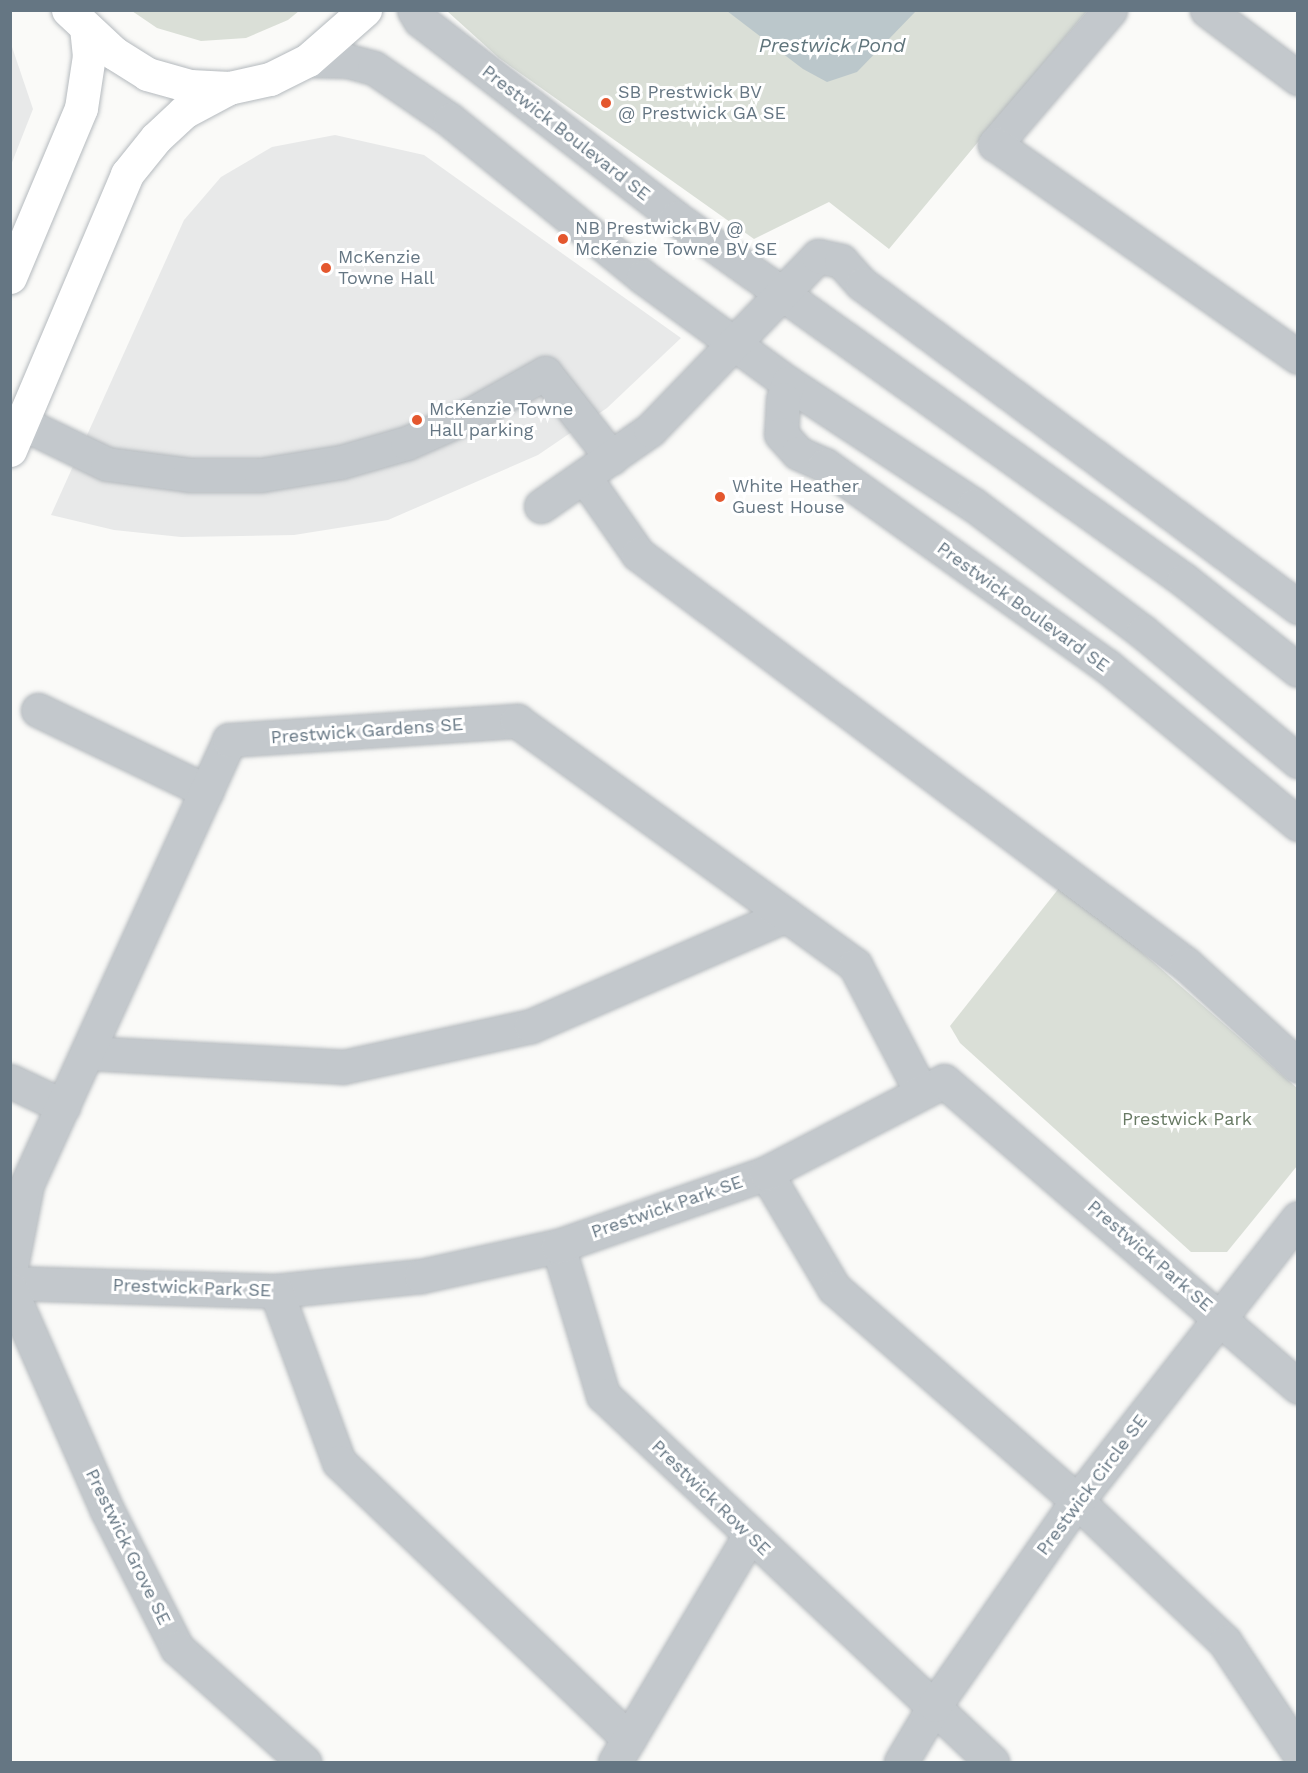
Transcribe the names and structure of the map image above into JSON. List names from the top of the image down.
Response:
{
  "streets": {
    "street": [
      "Prestwick Boulevard SE",
      "Prestwick Gardens SE",
      "Prestwick Park SE",
      "Prestwick Circle SE",
      "Prestwick Row SE",
      "Prestwick Grove SE"
    ]
  },
  "crossings": [
    ["Prestwick Gardens SE", "Prestwick Park SE"],
    ["Prestwick Park SE", "Prestwick Circle SE"],
    ["Prestwick Park SE", "Prestwick Row SE"],
    ["Prestwick Circle SE", "Prestwick Row SE"]
  ],
  "water": ["Prestwick Pond"],
  "parks": ["Prestwick Park"],
  "places": [
    "SB Prestwick BV @ Prestwick GA SE",
    "NB Prestwick BV @ McKenzie Towne BV SE",
    "McKenzie Towne Hall",
    "McKenzie Towne Hall parking",
    "White Heather Guest House"
  ]
}
